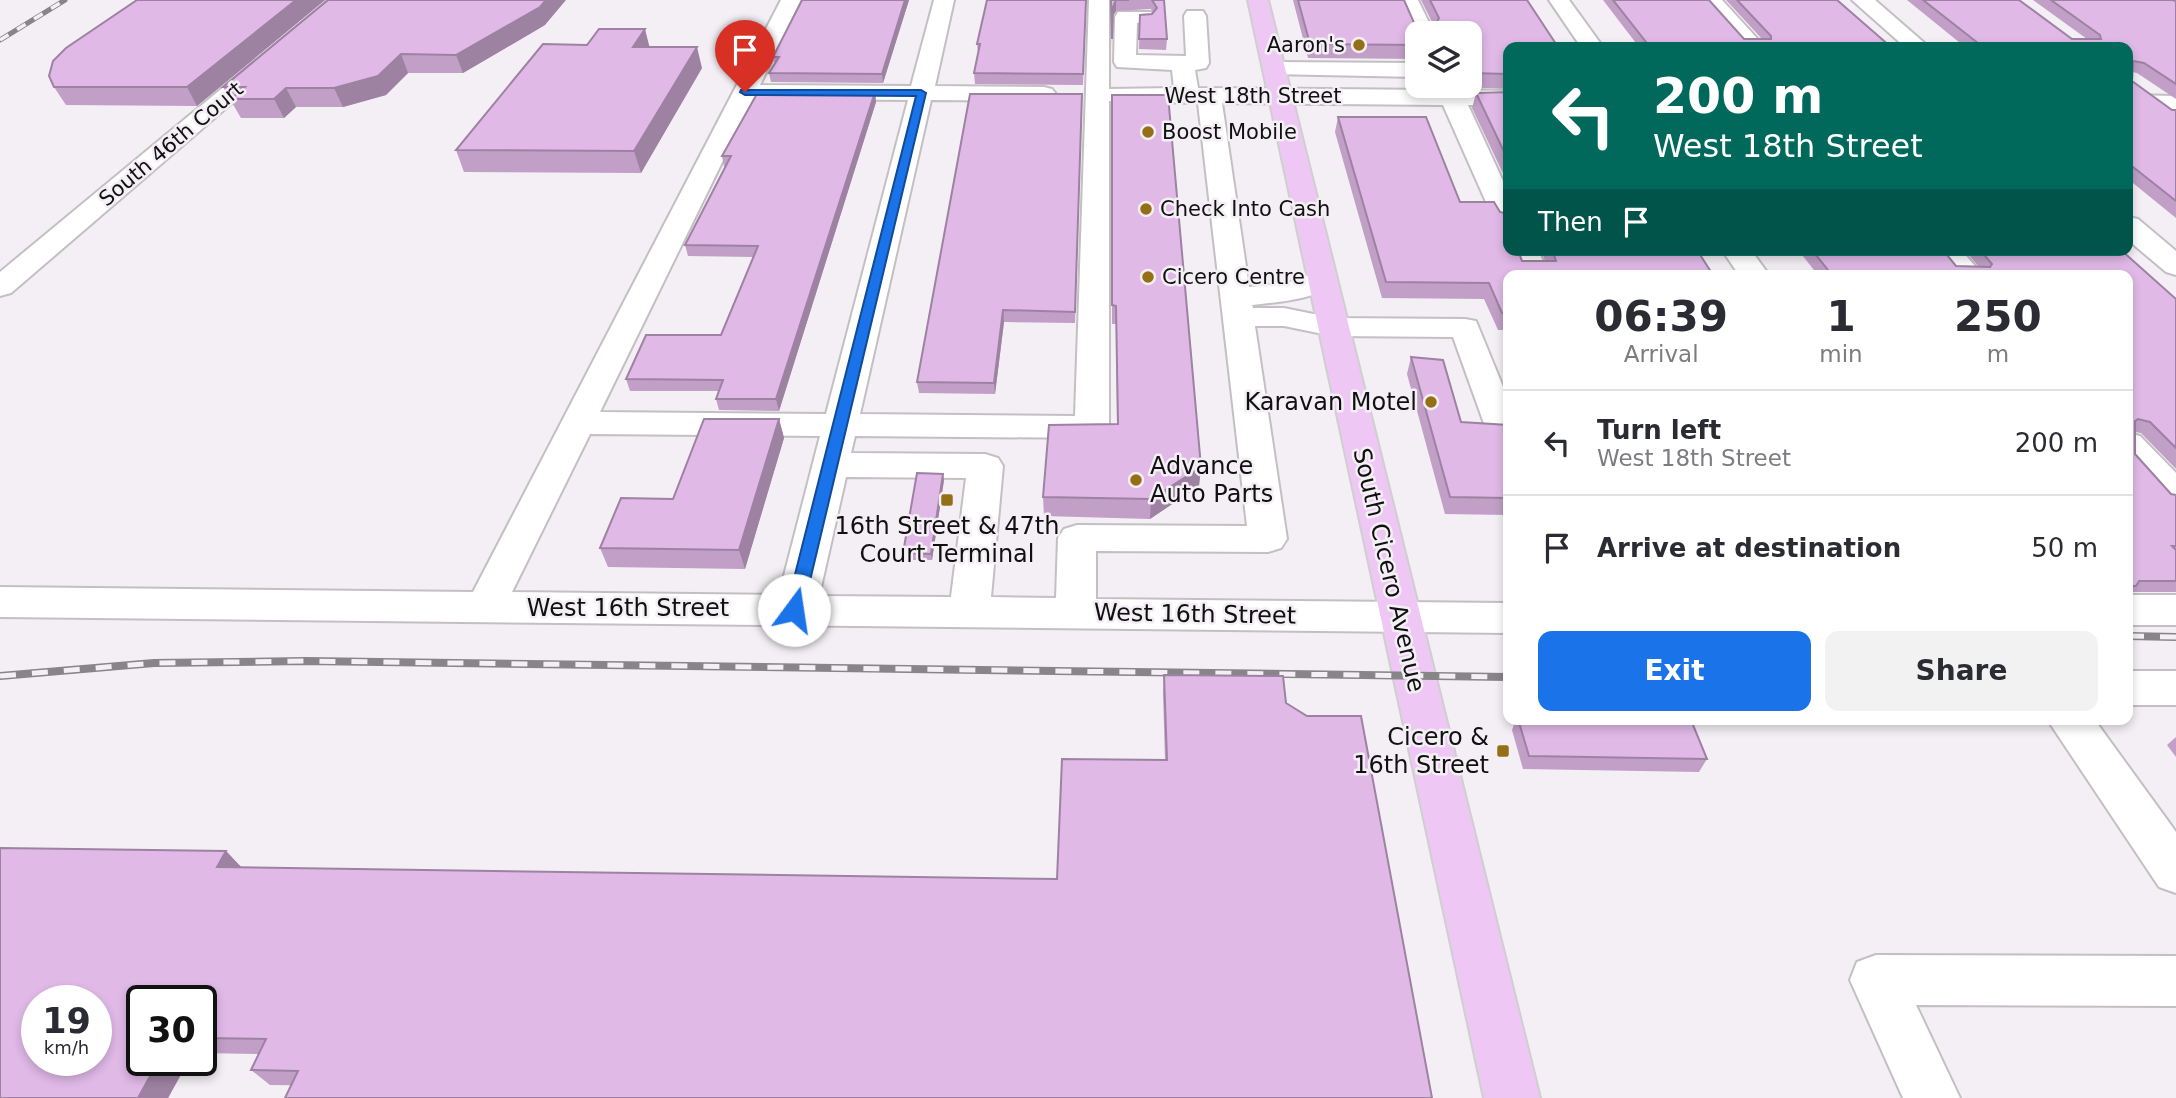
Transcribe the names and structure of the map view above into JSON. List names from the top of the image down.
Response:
{
  "streets": {
    "main road": ["South Cicero Avenue"],
    "street": ["West 18th Street", "South 46th Court", "West 16th Street"]
  },
  "crossings": [
    ["West 18th Street", "South Cicero Avenue"],
    ["South Cicero Avenue", "West 16th Street"]
  ],
  "places": {
    "other": [
      "Aaron's",
      "Boost Mobile",
      "Check Into Cash",
      "Cicero Centre",
      "Karavan Motel",
      "Advance Auto Parts"
    ],
    "transit": ["16th Street & 47th Court Terminal", "Cicero & 16th Street"]
  },
  "page": {
    "turn": ["200 m", "West 18th Street"],
    "then": "Then",
    "eta": [
      "06:39",
      "Arrival",
      "1",
      "min",
      "250",
      "m"
    ],
    "list": [
      {
        "name": "Turn left",
        "note": "West 18th Street",
        "value": "200 m"
      },
      {
        "name": "Arrive at destination",
        "value": "50 m"
      }
    ],
    "buttons": ["Exit", "Share"],
    "speed": "19 km/h",
    "limit": "30"
  }
}
